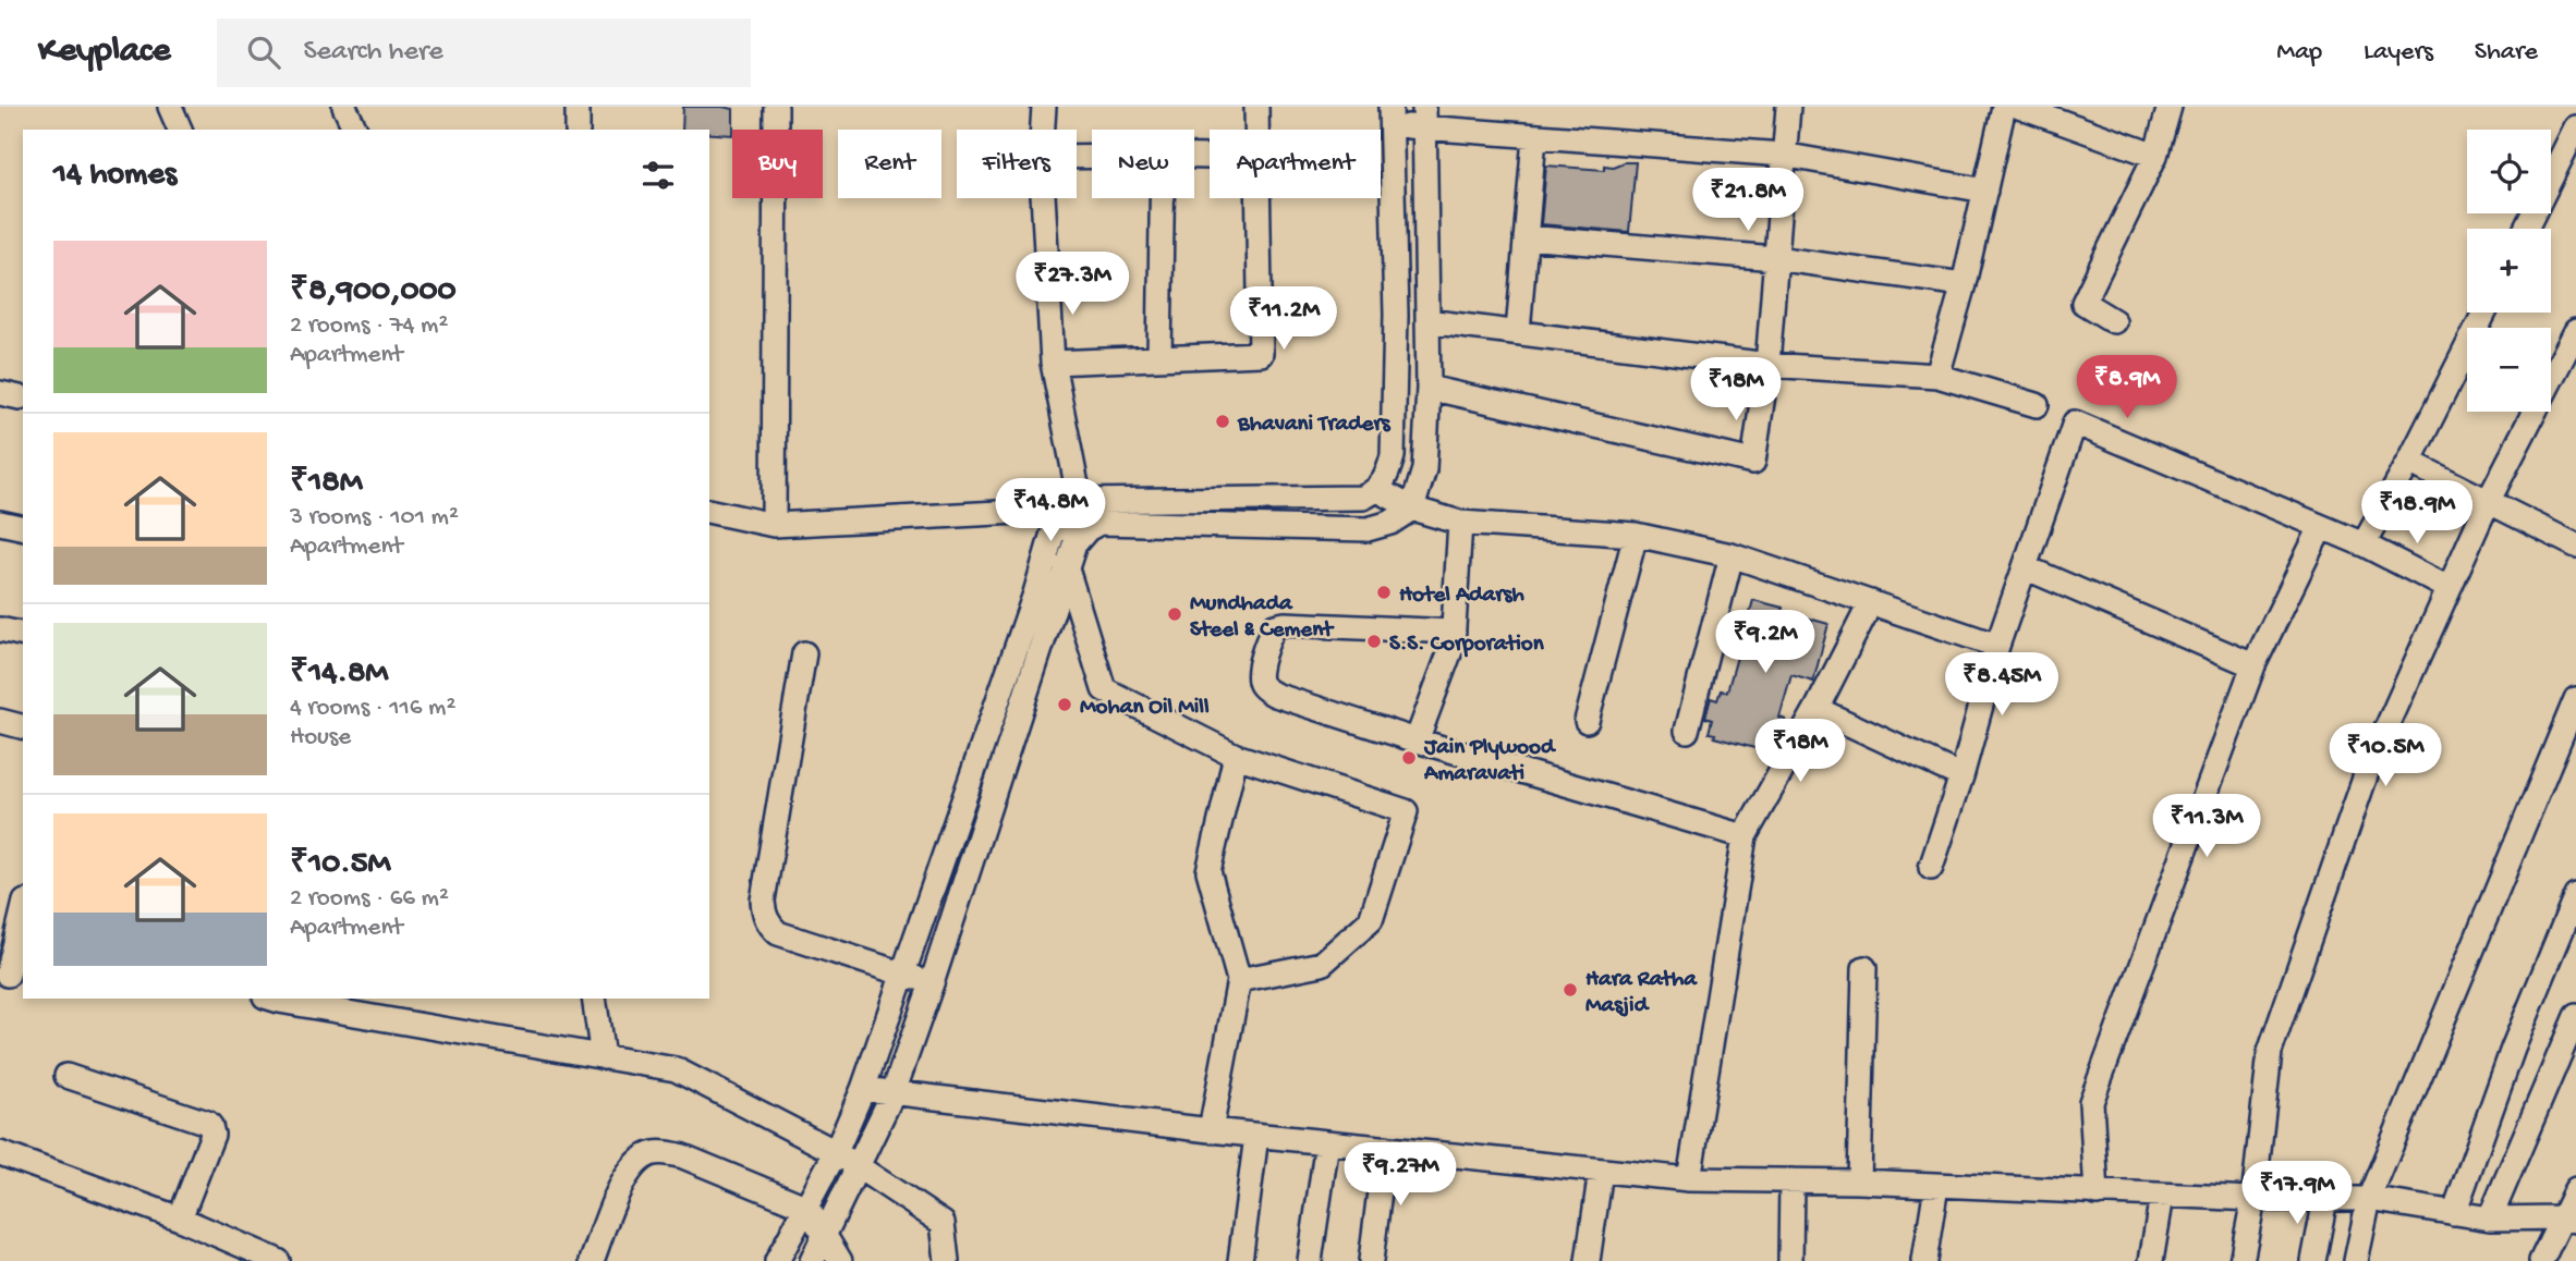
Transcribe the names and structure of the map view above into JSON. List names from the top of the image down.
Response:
{
  "places": [
    "Bhavani Traders",
    "Hotel Adarsh",
    "Mundhada Steel & Cement",
    "S.S. Corporation",
    "Mohan Oil Mill",
    "Jain Plywood Amaravati",
    "Hara Ratha Masjid"
  ],
  "page": {
    "header": "Keyplace",
    "search": "Search here",
    "nav": ["Map", "Layers", "Share"],
    "map_buttons": ["+", "−"],
    "chip": [
      "Buy",
      "Rent",
      "Filters",
      "New",
      "Apartment"
    ],
    "heading": "14 homes",
    "price": [
      "₹21.8M",
      "₹27.3M",
      "₹11.2M",
      "₹8.9M",
      "₹18M",
      "₹14.8M",
      "₹18.9M",
      "₹9.2M",
      "₹8.45M",
      "₹18M",
      "₹10.5M",
      "₹11.3M",
      "₹9.27M",
      "₹17.9M"
    ],
    "list": [
      {
        "name": "₹8,900,000",
        "note": "2 rooms · 74 m² · Apartment"
      },
      {
        "name": "₹18M",
        "note": "3 rooms · 101 m² · Apartment"
      },
      {
        "name": "₹14.8M",
        "note": "4 rooms · 116 m² · House"
      },
      {
        "name": "₹10.5M",
        "note": "2 rooms · 66 m² · Apartment"
      }
    ]
  }
}
